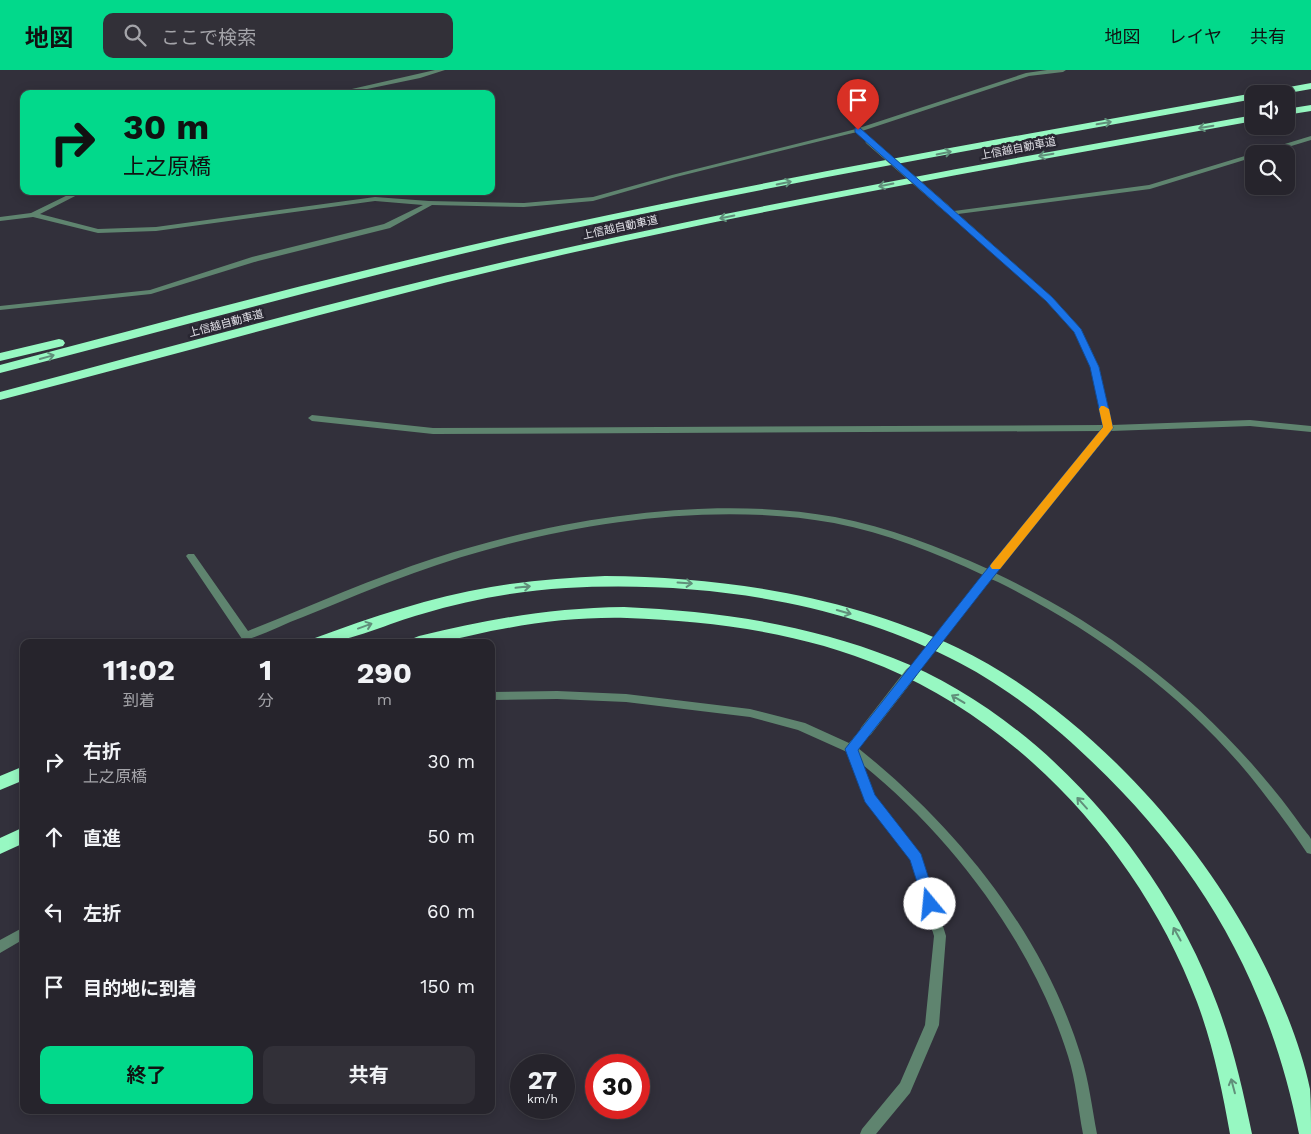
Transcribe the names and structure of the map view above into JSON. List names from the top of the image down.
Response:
{
  "streets": {
    "highway": ["上信越自動車道"]
  },
  "page": {
    "header": "地図",
    "search": "ここで検索",
    "nav": ["地図", "レイヤ", "共有"],
    "turn": ["30 m", "上之原橋"],
    "eta": [
      "11:02",
      "到着",
      "1",
      "分",
      "290",
      "m"
    ],
    "list": [
      {
        "name": "右折",
        "note": "上之原橋",
        "value": "30 m"
      },
      {
        "name": "直進",
        "value": "50 m"
      },
      {
        "name": "左折",
        "value": "60 m"
      },
      {
        "name": "目的地に到着",
        "value": "150 m"
      }
    ],
    "buttons": ["終了", "共有"],
    "speed": "27 km/h",
    "limit": "30"
  }
}
